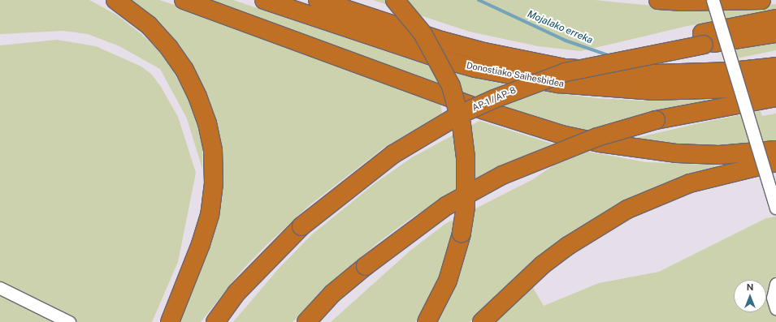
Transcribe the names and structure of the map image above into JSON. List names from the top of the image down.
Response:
{
  "streets": {
    "highway": ["Donostiako Saihesbidea", "AP-1 / AP-8"]
  },
  "water": ["Mojalako erreka"],
  "north": "top"
}
